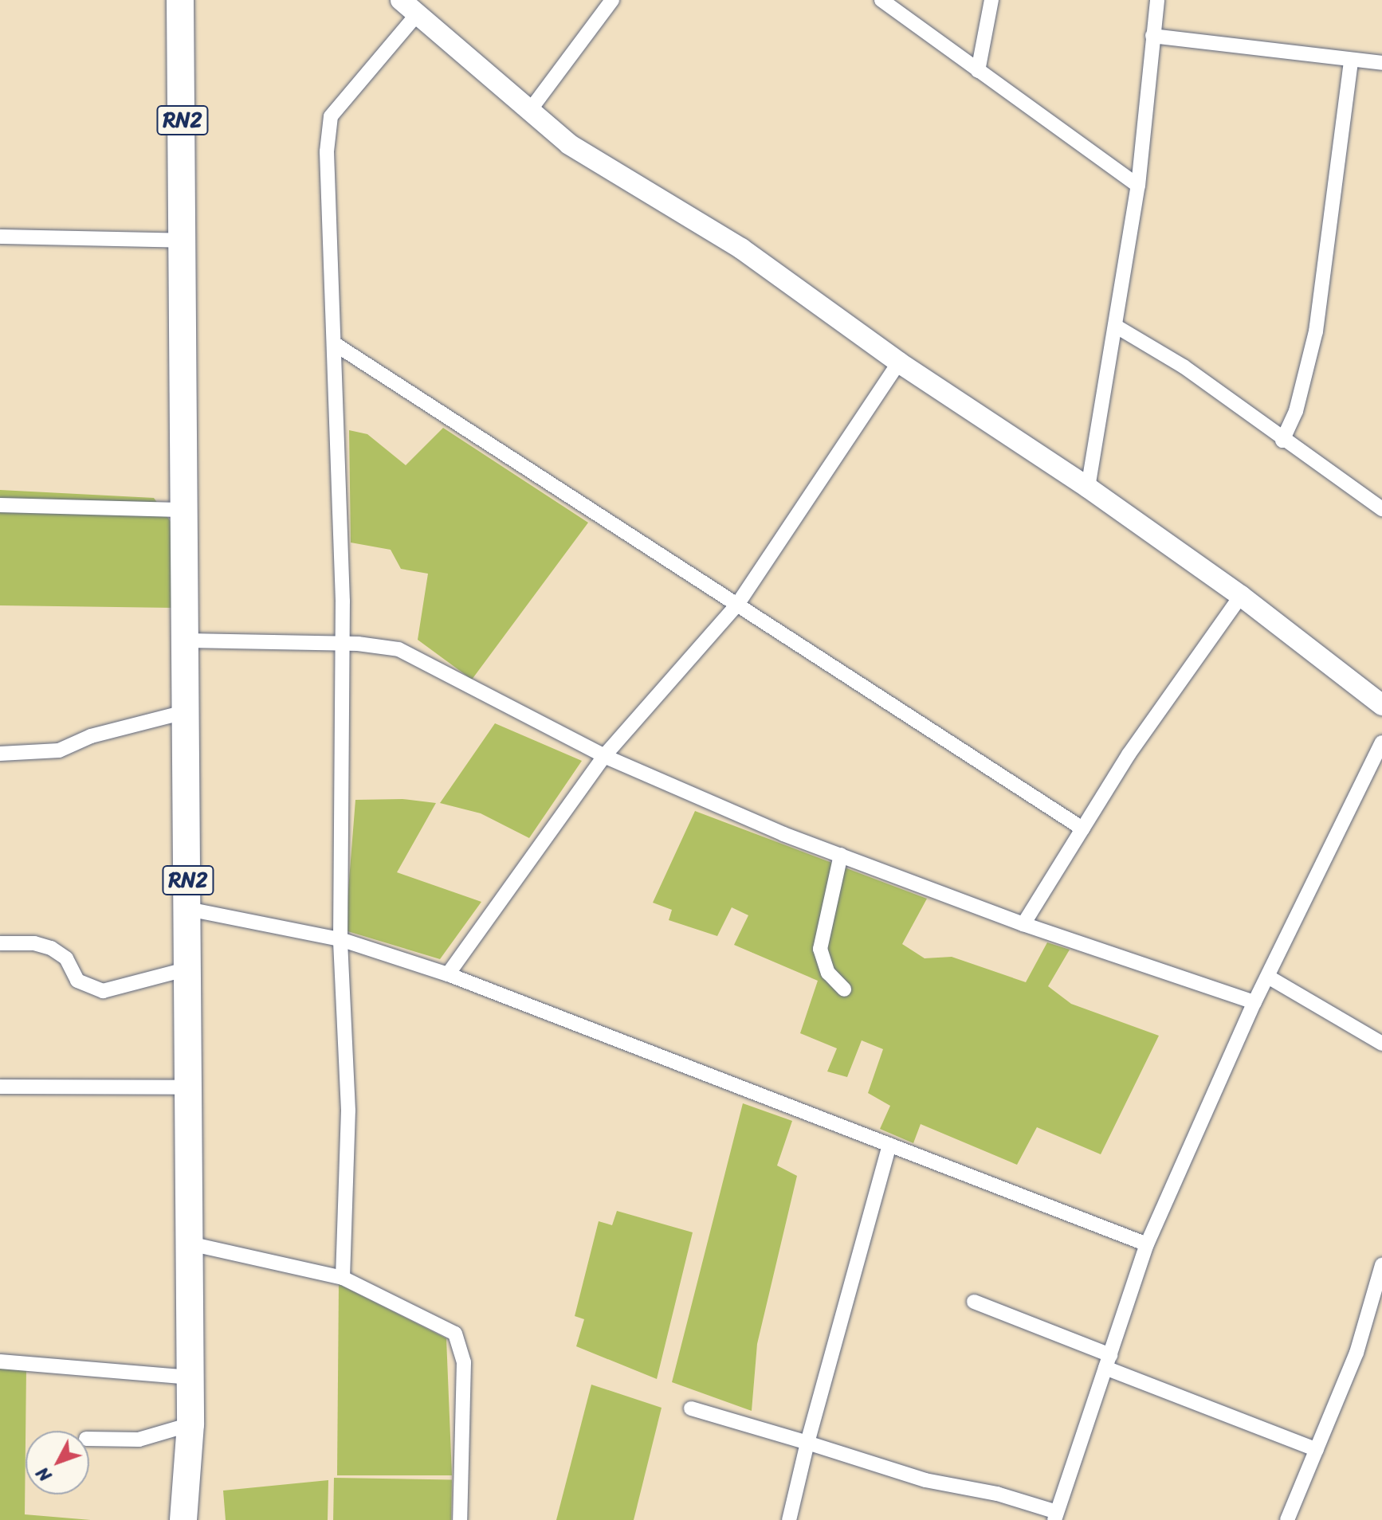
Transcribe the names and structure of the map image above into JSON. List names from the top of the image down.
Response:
{
  "streets": {
    "highway": ["RN2"]
  },
  "north": "bottom left"
}
